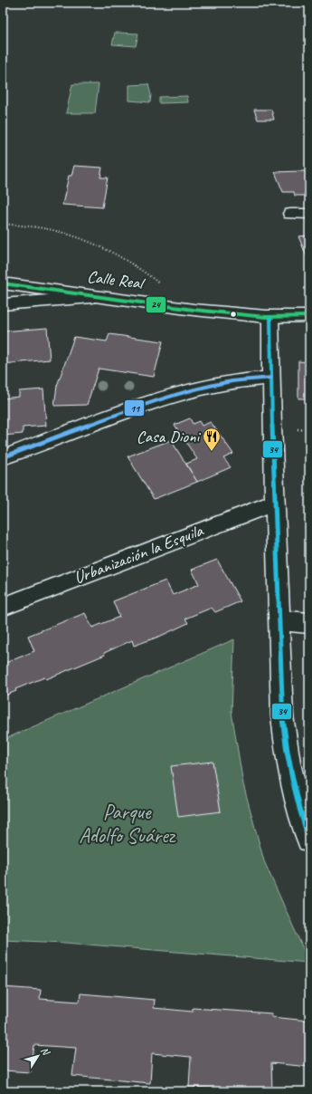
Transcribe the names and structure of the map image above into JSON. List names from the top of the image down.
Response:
{
  "streets": {
    "street": ["Calle Real", "Urbanización la Esquila"]
  },
  "parks": ["Parque Adolfo Suárez"],
  "places": {
    "restaurant": ["Casa Dioni"]
  },
  "lines": ["transit line 24", "transit line 34", "transit line 11"],
  "north": "top right"
}
